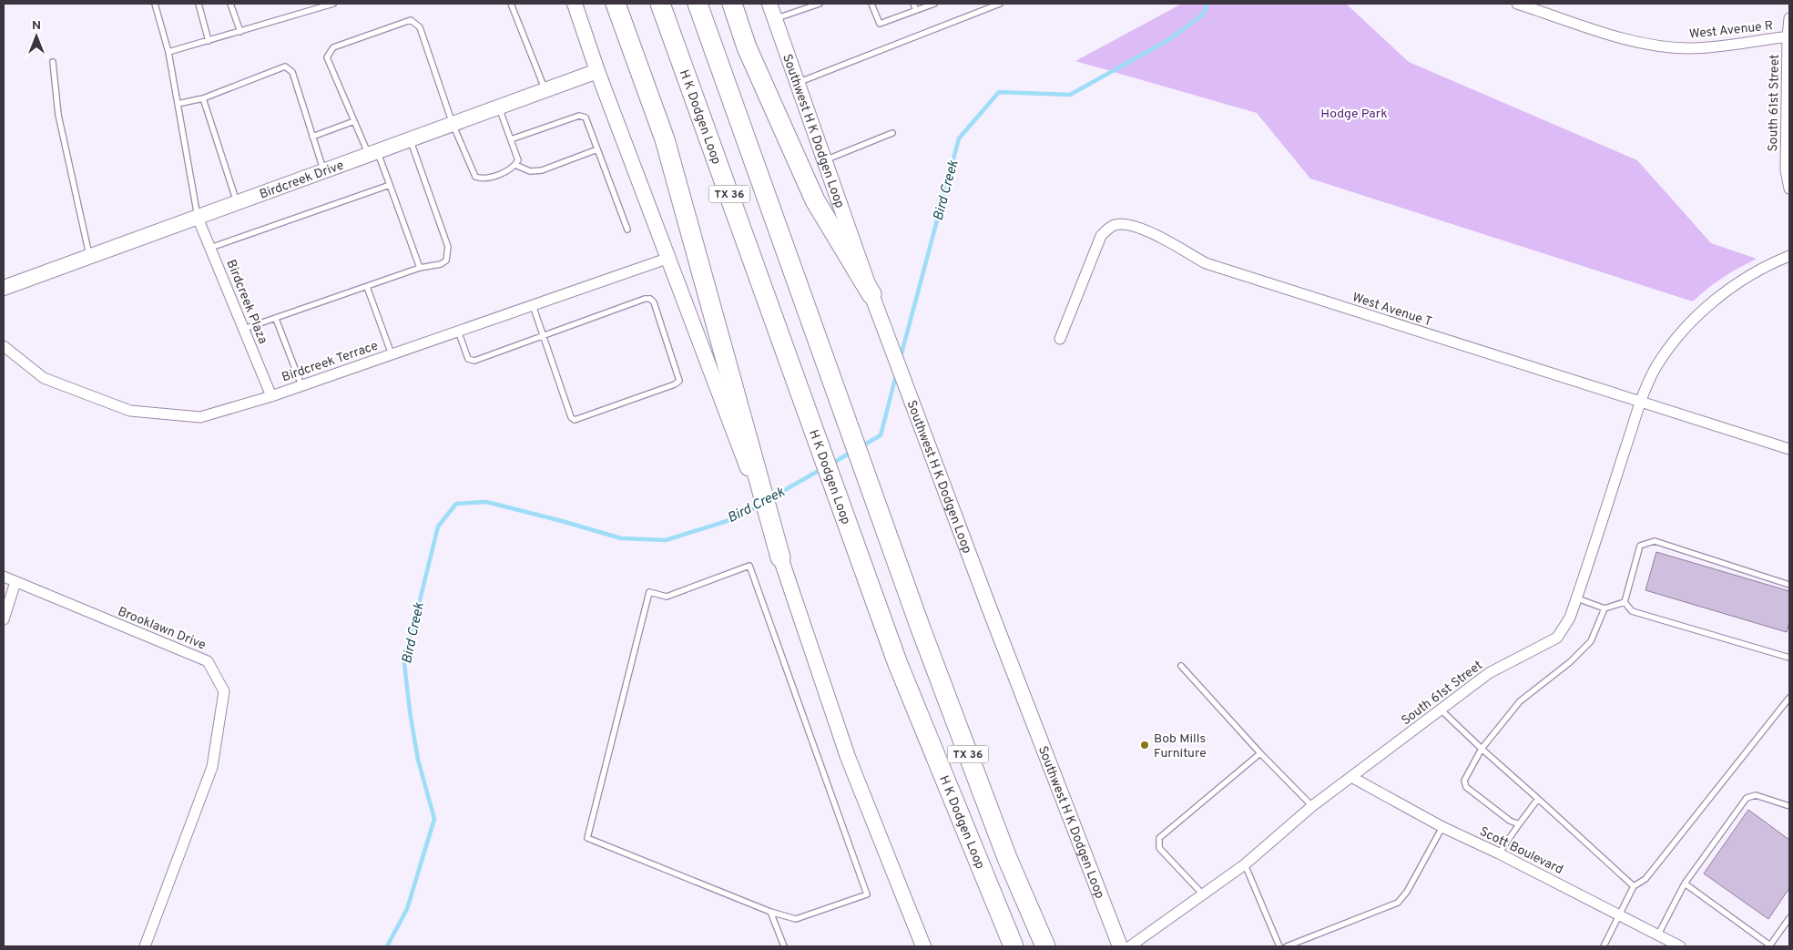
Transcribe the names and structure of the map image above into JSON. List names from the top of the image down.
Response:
{
  "streets": {
    "highway": ["H K Dodgen Loop", "TX 36"],
    "main road": ["Southwest H K Dodgen Loop", "Birdcreek Drive"],
    "street": [
      "West Avenue R",
      "South 61st Street",
      "Birdcreek Plaza",
      "West Avenue T",
      "Birdcreek Terrace",
      "Brooklawn Drive",
      "Scott Boulevard"
    ]
  },
  "crossings": [
    ["West Avenue R", "South 61st Street"],
    ["South 61st Street", "West Avenue T"],
    ["South 61st Street", "Scott Boulevard"],
    ["Birdcreek Drive", "Birdcreek Plaza"],
    ["Birdcreek Plaza", "Birdcreek Terrace"]
  ],
  "water": ["Bird Creek"],
  "parks": ["Hodge Park"],
  "places": ["Bob Mills Furniture"],
  "north": "top"
}
